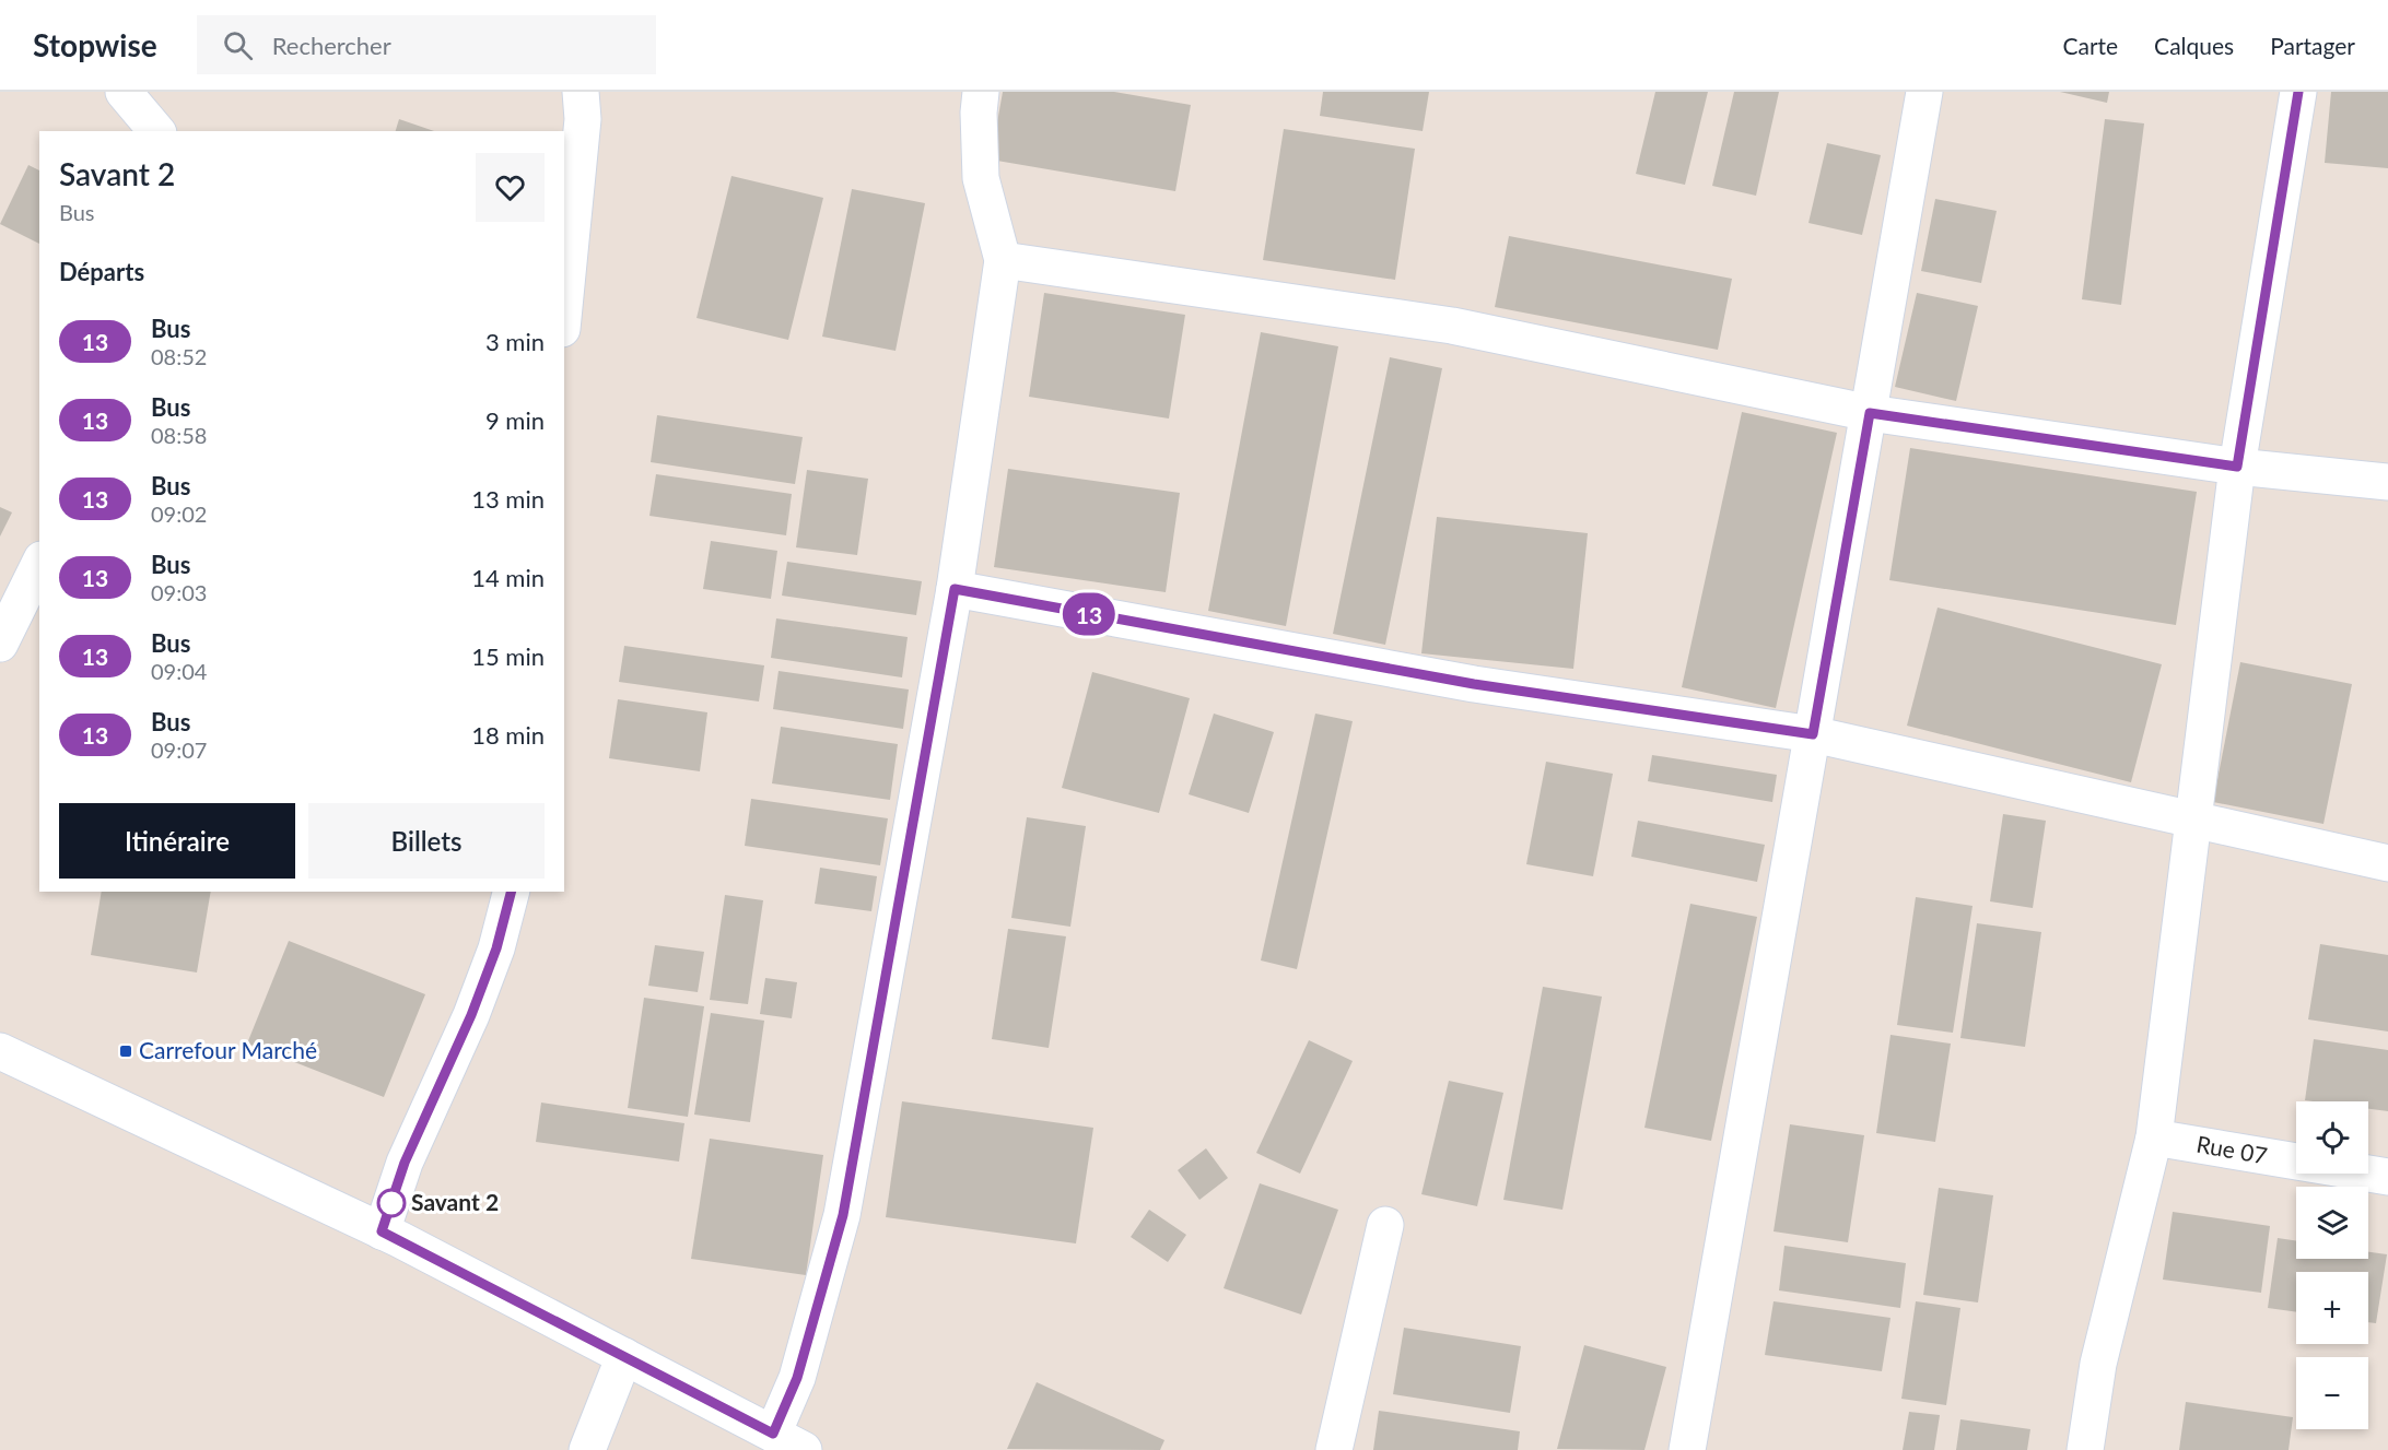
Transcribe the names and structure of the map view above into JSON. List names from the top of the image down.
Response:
{
  "streets": {
    "street": ["Rue 07"]
  },
  "places": {
    "transit": ["Carrefour Marché"],
    "other": ["Savant 2"]
  },
  "lines": ["bus line 13"],
  "page": {
    "header": "Stopwise",
    "search": "Rechercher",
    "nav": ["Carte", "Calques", "Partager"],
    "on_map": "13",
    "heading": [
      ["Savant 2", "Bus"],
      "Départs"
    ],
    "list": [
      {
        "mark": "13",
        "name": "Bus",
        "note": "08:52",
        "value": "3 min"
      },
      {
        "mark": "13",
        "name": "Bus",
        "note": "08:58",
        "value": "9 min"
      },
      {
        "mark": "13",
        "name": "Bus",
        "note": "09:02",
        "value": "13 min"
      },
      {
        "mark": "13",
        "name": "Bus",
        "note": "09:03",
        "value": "14 min"
      },
      {
        "mark": "13",
        "name": "Bus",
        "note": "09:04",
        "value": "15 min"
      },
      {
        "mark": "13",
        "name": "Bus",
        "note": "09:07",
        "value": "18 min"
      }
    ],
    "buttons": ["Itinéraire", "Billets"],
    "map_buttons": ["+", "−"]
  }
}
